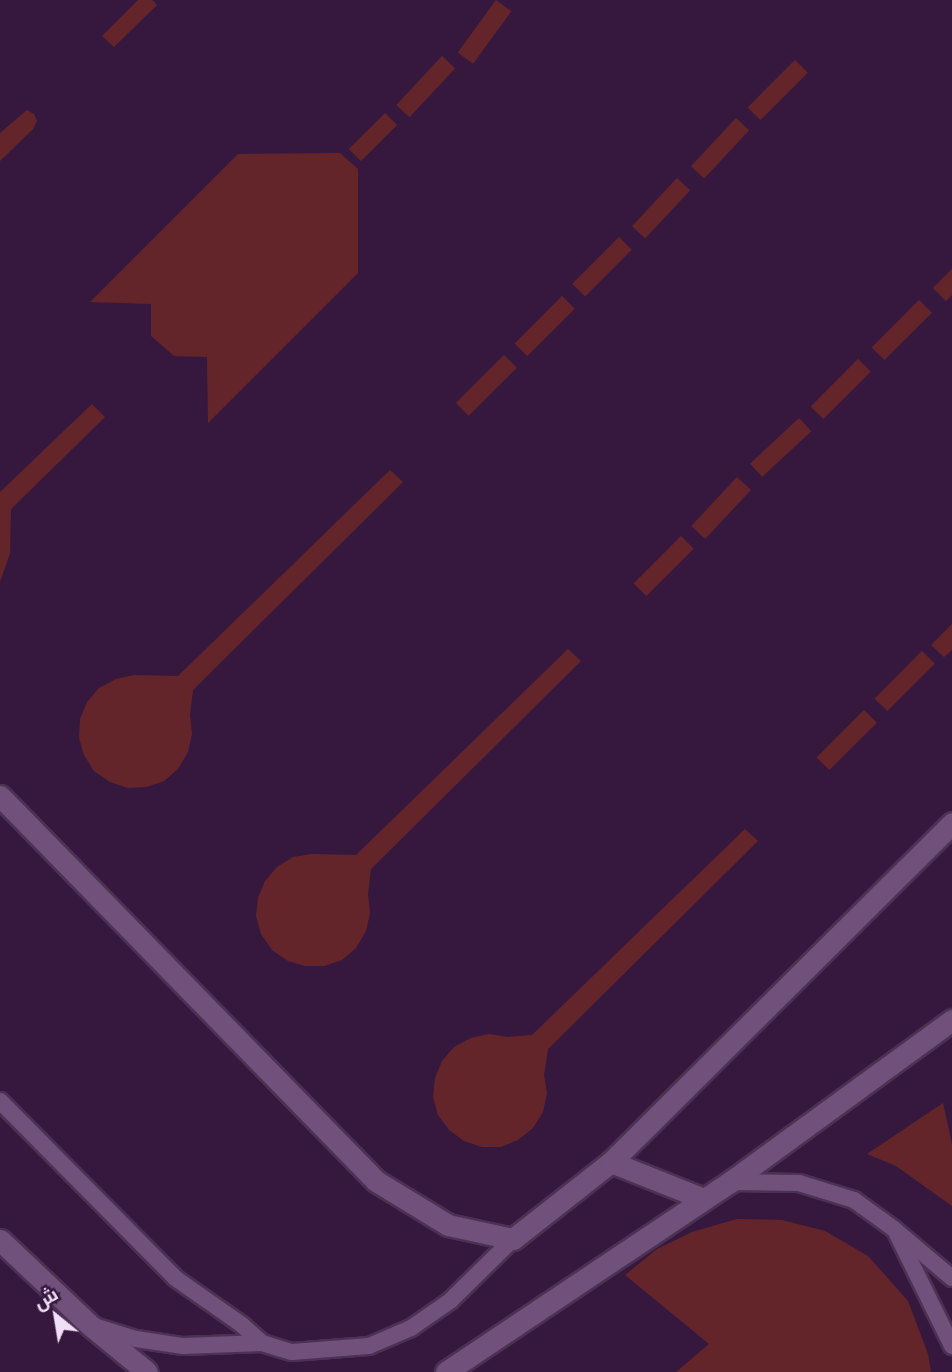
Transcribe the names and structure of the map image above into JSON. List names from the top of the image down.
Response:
{
  "north": "top left"
}
